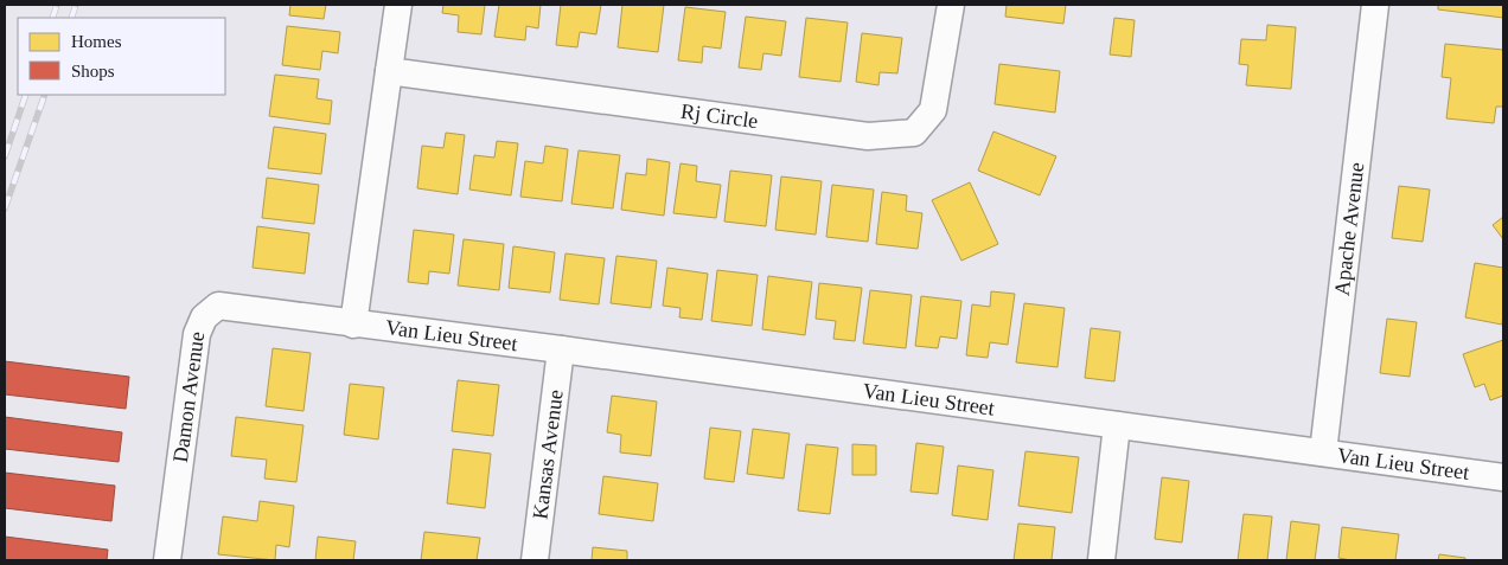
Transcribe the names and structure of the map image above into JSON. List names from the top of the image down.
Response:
{
  "streets": {
    "street": [
      "Rj Circle",
      "Apache Avenue",
      "Van Lieu Street",
      "Damon Avenue",
      "Kansas Avenue"
    ]
  },
  "crossings": [
    ["Apache Avenue", "Van Lieu Street"],
    ["Van Lieu Street", "Damon Avenue"],
    ["Van Lieu Street", "Kansas Avenue"]
  ],
  "legend": ["Homes", "Shops"]
}
